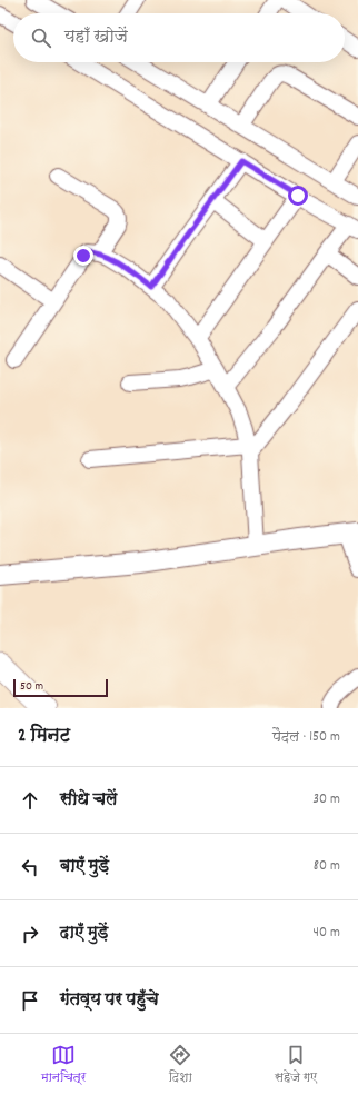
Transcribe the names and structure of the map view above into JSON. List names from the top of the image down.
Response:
{
  "scale_bar": "50 m",
  "page": {
    "search": "यहाँ खोजें",
    "scale": "50 m",
    "heading": ["2 मिनट", "पैदल · 150 m"],
    "list": [
      ["सीधे चलें", "30 m"],
      ["बाएँ मुड़ें", "80 m"],
      ["दाएँ मुड़ें", "40 m"],
      "गंतव्य पर पहुँचे"
    ],
    "nav": ["मानचित्र", "दिशा", "सहेजे गए"]
  }
}
